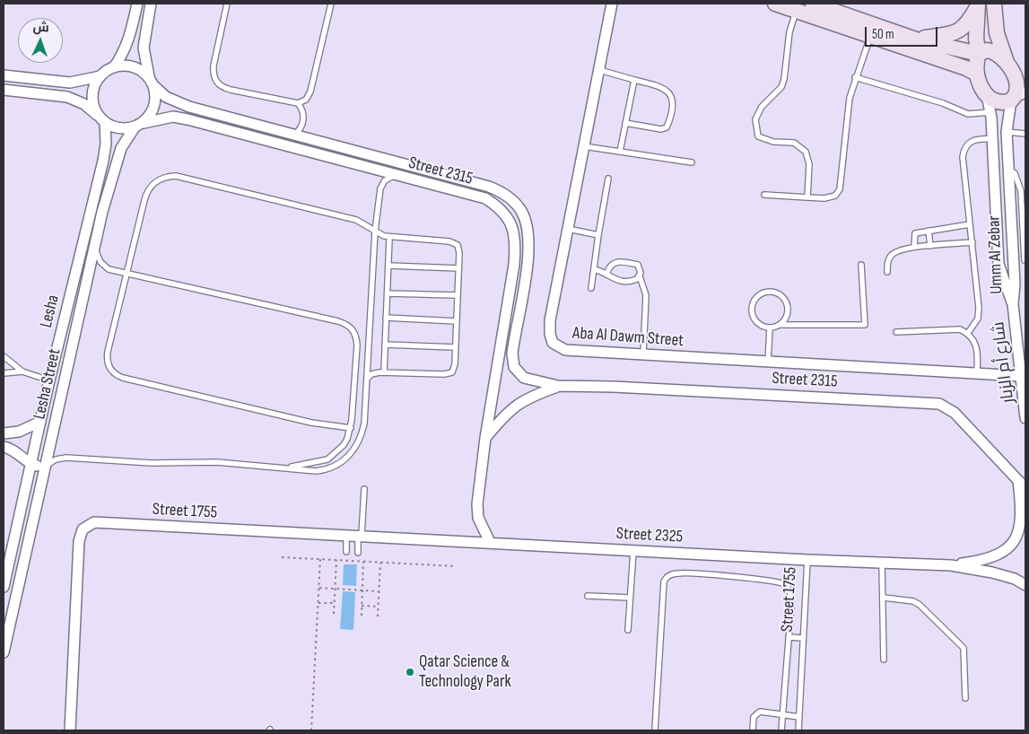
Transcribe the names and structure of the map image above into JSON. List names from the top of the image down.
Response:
{
  "streets": {
    "street": [
      "Street 2315",
      "Umm Al Zebar",
      "Lesha",
      "Aba Al Dawm Street",
      "شارع أم الزبار",
      "Lesha Street",
      "Street 1755",
      "Street 2325"
    ]
  },
  "crossings": [
    ["Street 2315", "Lesha"],
    ["Street 2315", "Lesha Street"],
    ["Street 2315", "Street 1755"],
    ["Street 2315", "Street 2325"],
    ["Umm Al Zebar", "شارع أم الزبار"],
    ["Lesha", "Lesha Street"],
    ["Aba Al Dawm Street", "شارع أم الزبار"],
    ["Street 1755", "Street 2325"]
  ],
  "places": ["Qatar Science & Technology Park"],
  "scale_bar": "50 m",
  "north": "top"
}
